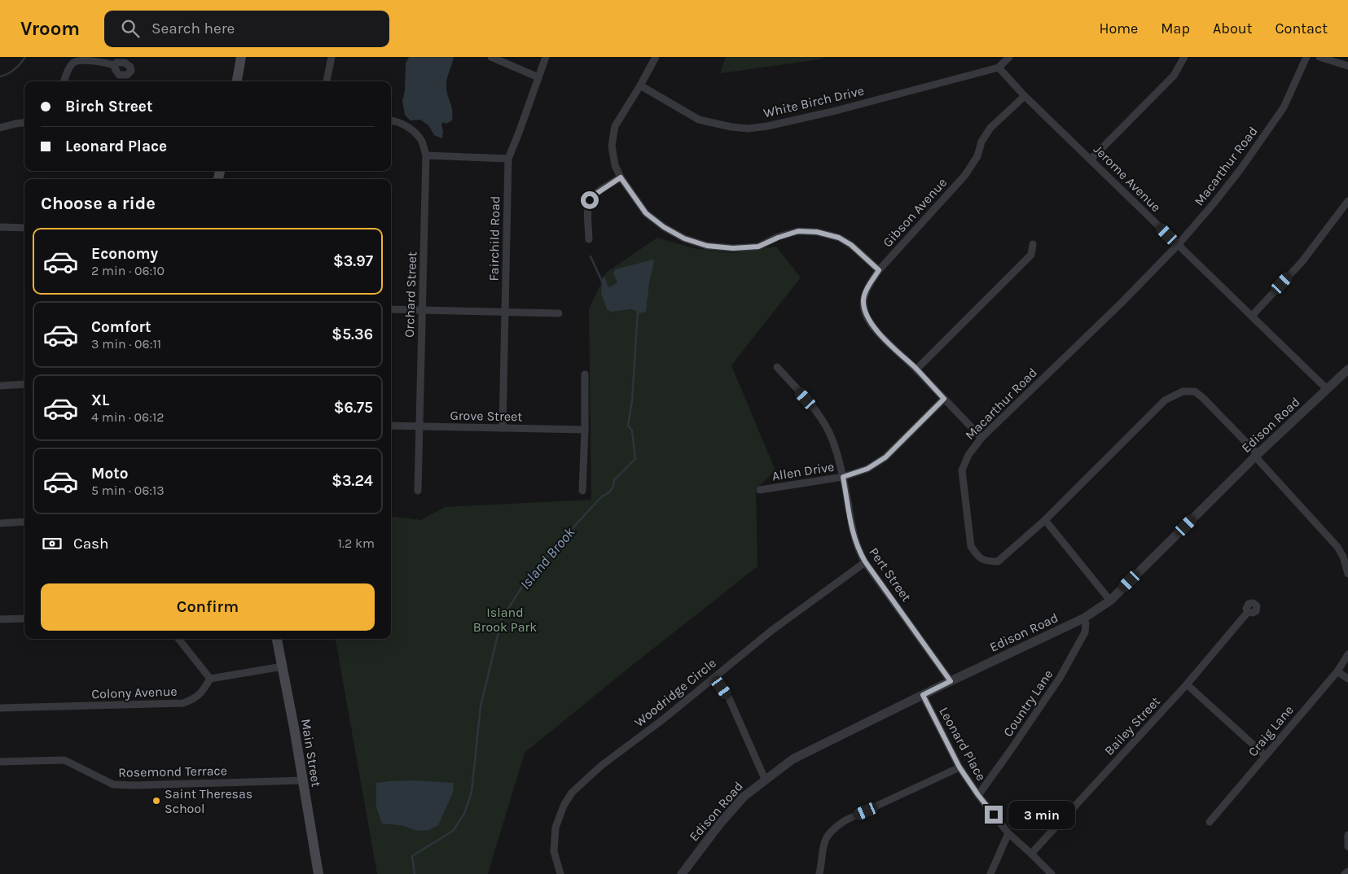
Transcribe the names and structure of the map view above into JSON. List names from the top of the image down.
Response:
{
  "streets": {
    "main road": ["Main Street"],
    "street": [
      "White Birch Drive",
      "Macarthur Road",
      "Jerome Avenue",
      "Gibson Avenue",
      "Fairchild Road",
      "Orchard Street",
      "Grove Street",
      "Edison Road",
      "Allen Drive",
      "Pert Street",
      "Colony Avenue",
      "Woodridge Circle",
      "Country Lane",
      "Bailey Street",
      "Craig Lane",
      "Leonard Place",
      "Rosemond Terrace"
    ]
  },
  "crossings": [
    ["White Birch Drive", "Jerome Avenue"],
    ["Macarthur Road", "Jerome Avenue"],
    ["Macarthur Road", "Gibson Avenue"],
    ["Macarthur Road", "Edison Road"],
    ["Jerome Avenue", "Gibson Avenue"],
    ["Jerome Avenue", "Edison Road"],
    ["Gibson Avenue", "Allen Drive"],
    ["Fairchild Road", "Grove Street"],
    ["Orchard Street", "Grove Street"],
    ["Edison Road", "Pert Street"],
    ["Edison Road", "Country Lane"],
    ["Edison Road", "Leonard Place"],
    ["Allen Drive", "Pert Street"],
    ["Pert Street", "Woodridge Circle"],
    ["Country Lane", "Leonard Place"],
    ["Bailey Street", "Leonard Place"],
    ["Main Street", "Rosemond Terrace"]
  ],
  "water": ["Island Brook"],
  "parks": ["Island Brook Park"],
  "places": ["Saint Theresas School"],
  "page": {
    "header": "Vroom",
    "search": "Search here",
    "nav": [
      "Home",
      "Map",
      "About",
      "Contact"
    ],
    "banner": ["Birch Street", "Leonard Place"],
    "heading": "Choose a ride",
    "list": [
      {
        "name": "Economy",
        "note": "2 min · 06:10",
        "value": "$3.97"
      },
      {
        "name": "Comfort",
        "note": "3 min · 06:11",
        "value": "$5.36"
      },
      {
        "name": "XL",
        "note": "4 min · 06:12",
        "value": "$6.75"
      },
      {
        "name": "Moto",
        "note": "5 min · 06:13",
        "value": "$3.24"
      }
    ],
    "pay": ["Cash", "1.2 km"],
    "buttons": "Confirm",
    "bubble": "3 min"
  }
}
